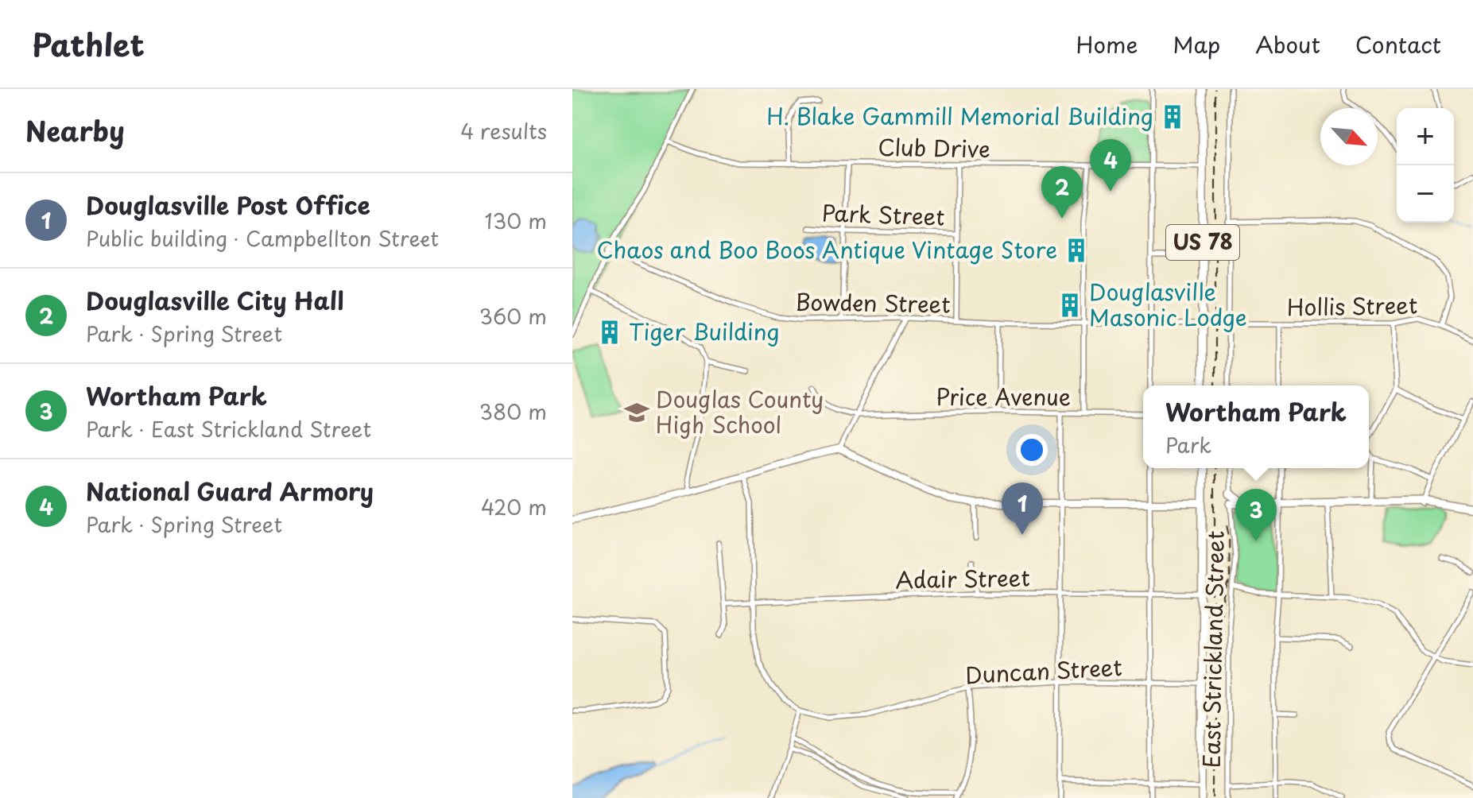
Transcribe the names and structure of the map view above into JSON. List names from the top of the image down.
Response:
{
  "streets": {
    "main road": ["US 78"],
    "street": [
      "Club Drive",
      "Park Street",
      "Bowden Street",
      "Hollis Street",
      "Price Avenue",
      "Adair Street",
      "East Strickland Street",
      "Duncan Street"
    ]
  },
  "crossings": [
    ["Club Drive", "US 78"],
    ["US 78", "Bowden Street"],
    ["Adair Street", "Duncan Street"]
  ],
  "places": {
    "building": [
      "H. Blake Gammill Memorial Building",
      "Chaos and Boo Boos Antique Vintage Store",
      "Douglasville Masonic Lodge",
      "Tiger Building"
    ],
    "school or university": ["Douglas County High School"]
  },
  "north": "bottom right",
  "page": {
    "header": "Pathlet",
    "nav": [
      "Home",
      "Map",
      "About",
      "Contact"
    ],
    "heading": ["Nearby", "4 results"],
    "map_buttons": ["+", "−"],
    "pins": [
      "4",
      "2",
      "1",
      "3"
    ],
    "list": [
      {
        "mark": "1",
        "name": "Douglasville Post Office",
        "note": "Public building · Campbellton Street",
        "value": "130 m"
      },
      {
        "mark": "2",
        "name": "Douglasville City Hall",
        "note": "Park · Spring Street",
        "value": "360 m"
      },
      {
        "mark": "3",
        "name": "Wortham Park",
        "note": "Park · East Strickland Street",
        "value": "380 m"
      },
      {
        "mark": "4",
        "name": "National Guard Armory",
        "note": "Park · Spring Street",
        "value": "420 m"
      }
    ],
    "popup": ["Wortham Park", "Park"]
  }
}
